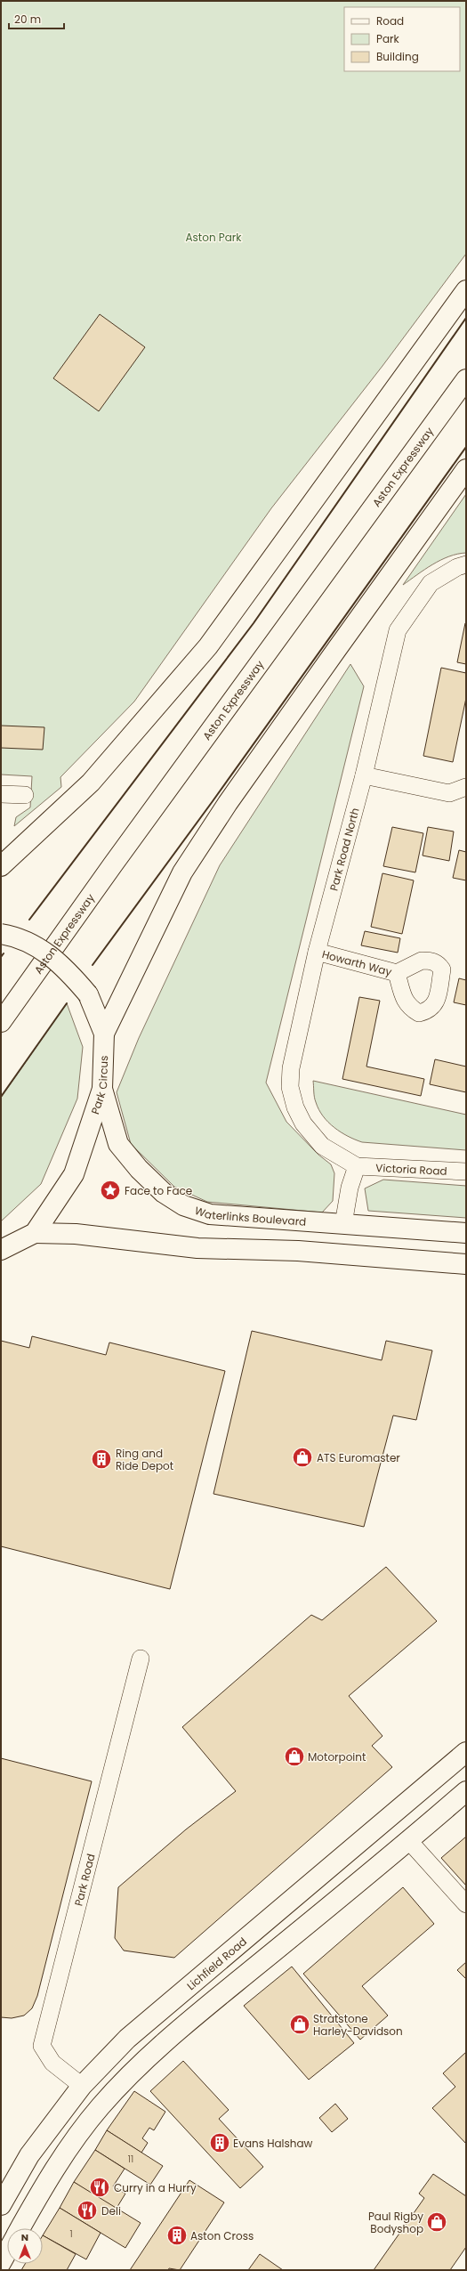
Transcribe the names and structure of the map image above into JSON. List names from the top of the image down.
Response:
{
  "streets": {
    "main road": [
      "Aston Expressway",
      "Park Circus",
      "Waterlinks Boulevard",
      "Lichfield Road"
    ],
    "street": [
      "Park Road North",
      "Howarth Way",
      "Victoria Road",
      "Park Road"
    ]
  },
  "crossings": [
    ["Park Road North", "Howarth Way"],
    ["Park Road North", "Victoria Road"],
    ["Park Circus", "Waterlinks Boulevard"],
    ["Park Road", "Lichfield Road"]
  ],
  "parks": ["Aston Park"],
  "places": {
    "place": ["Face to Face"],
    "shop": [
      "ATS Euromaster",
      "Motorpoint",
      "Stratstone Harley-Davidson",
      "Paul Rigby Bodyshop"
    ],
    "building": ["Ring and Ride Depot", "Evans Halshaw", "Aston Cross"],
    "restaurant": ["Curry in a Hurry", "Deli"]
  },
  "house_numbers": ["11", "1"],
  "legend": ["Road", "Park", "Building"],
  "scale_bar": "20 m",
  "north": "top"
}
